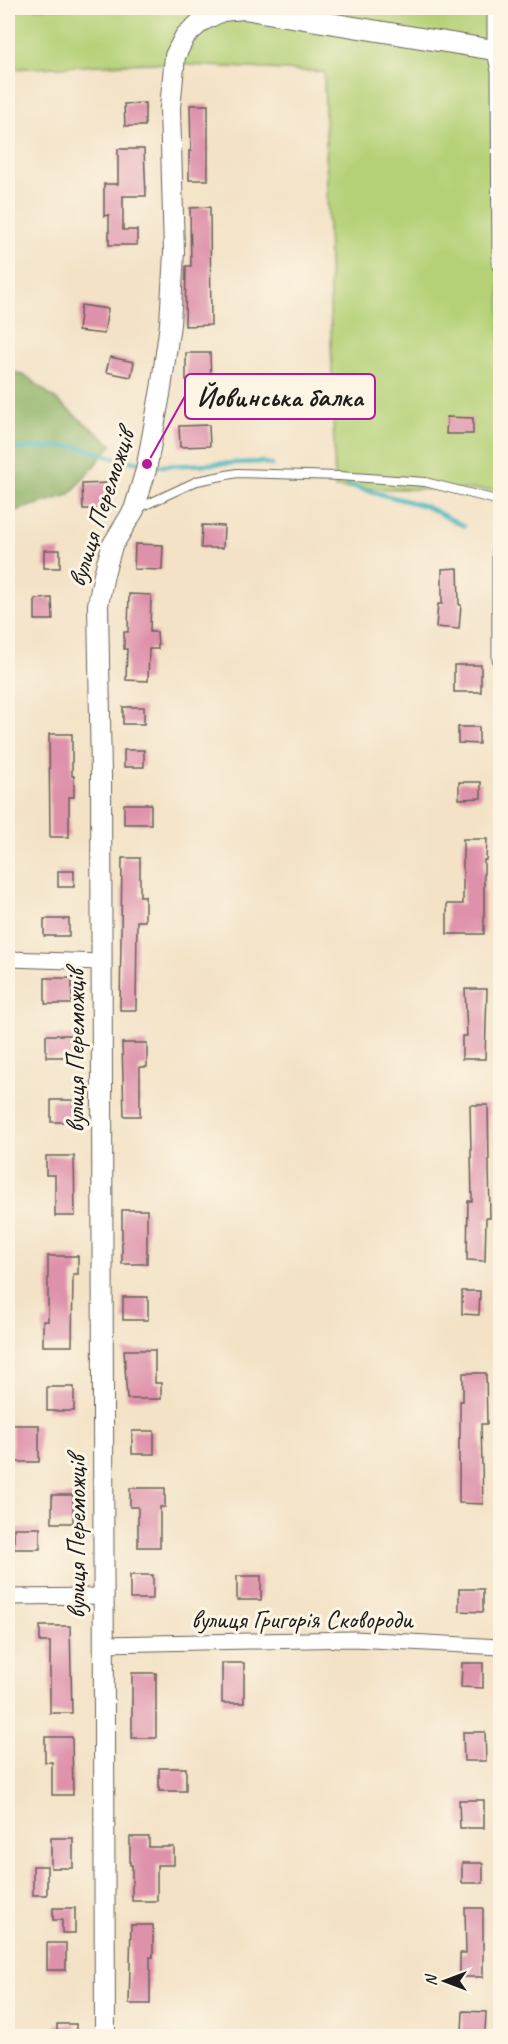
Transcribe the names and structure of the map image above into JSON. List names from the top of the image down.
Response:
{
  "streets": {
    "street": ["вулиця Переможців", "вулиця Григорія Сковороди"]
  },
  "crossings": [
    ["вулиця Переможців", "вулиця Григорія Сковороди"]
  ],
  "places": ["Йовинська балка"],
  "north": "left"
}
